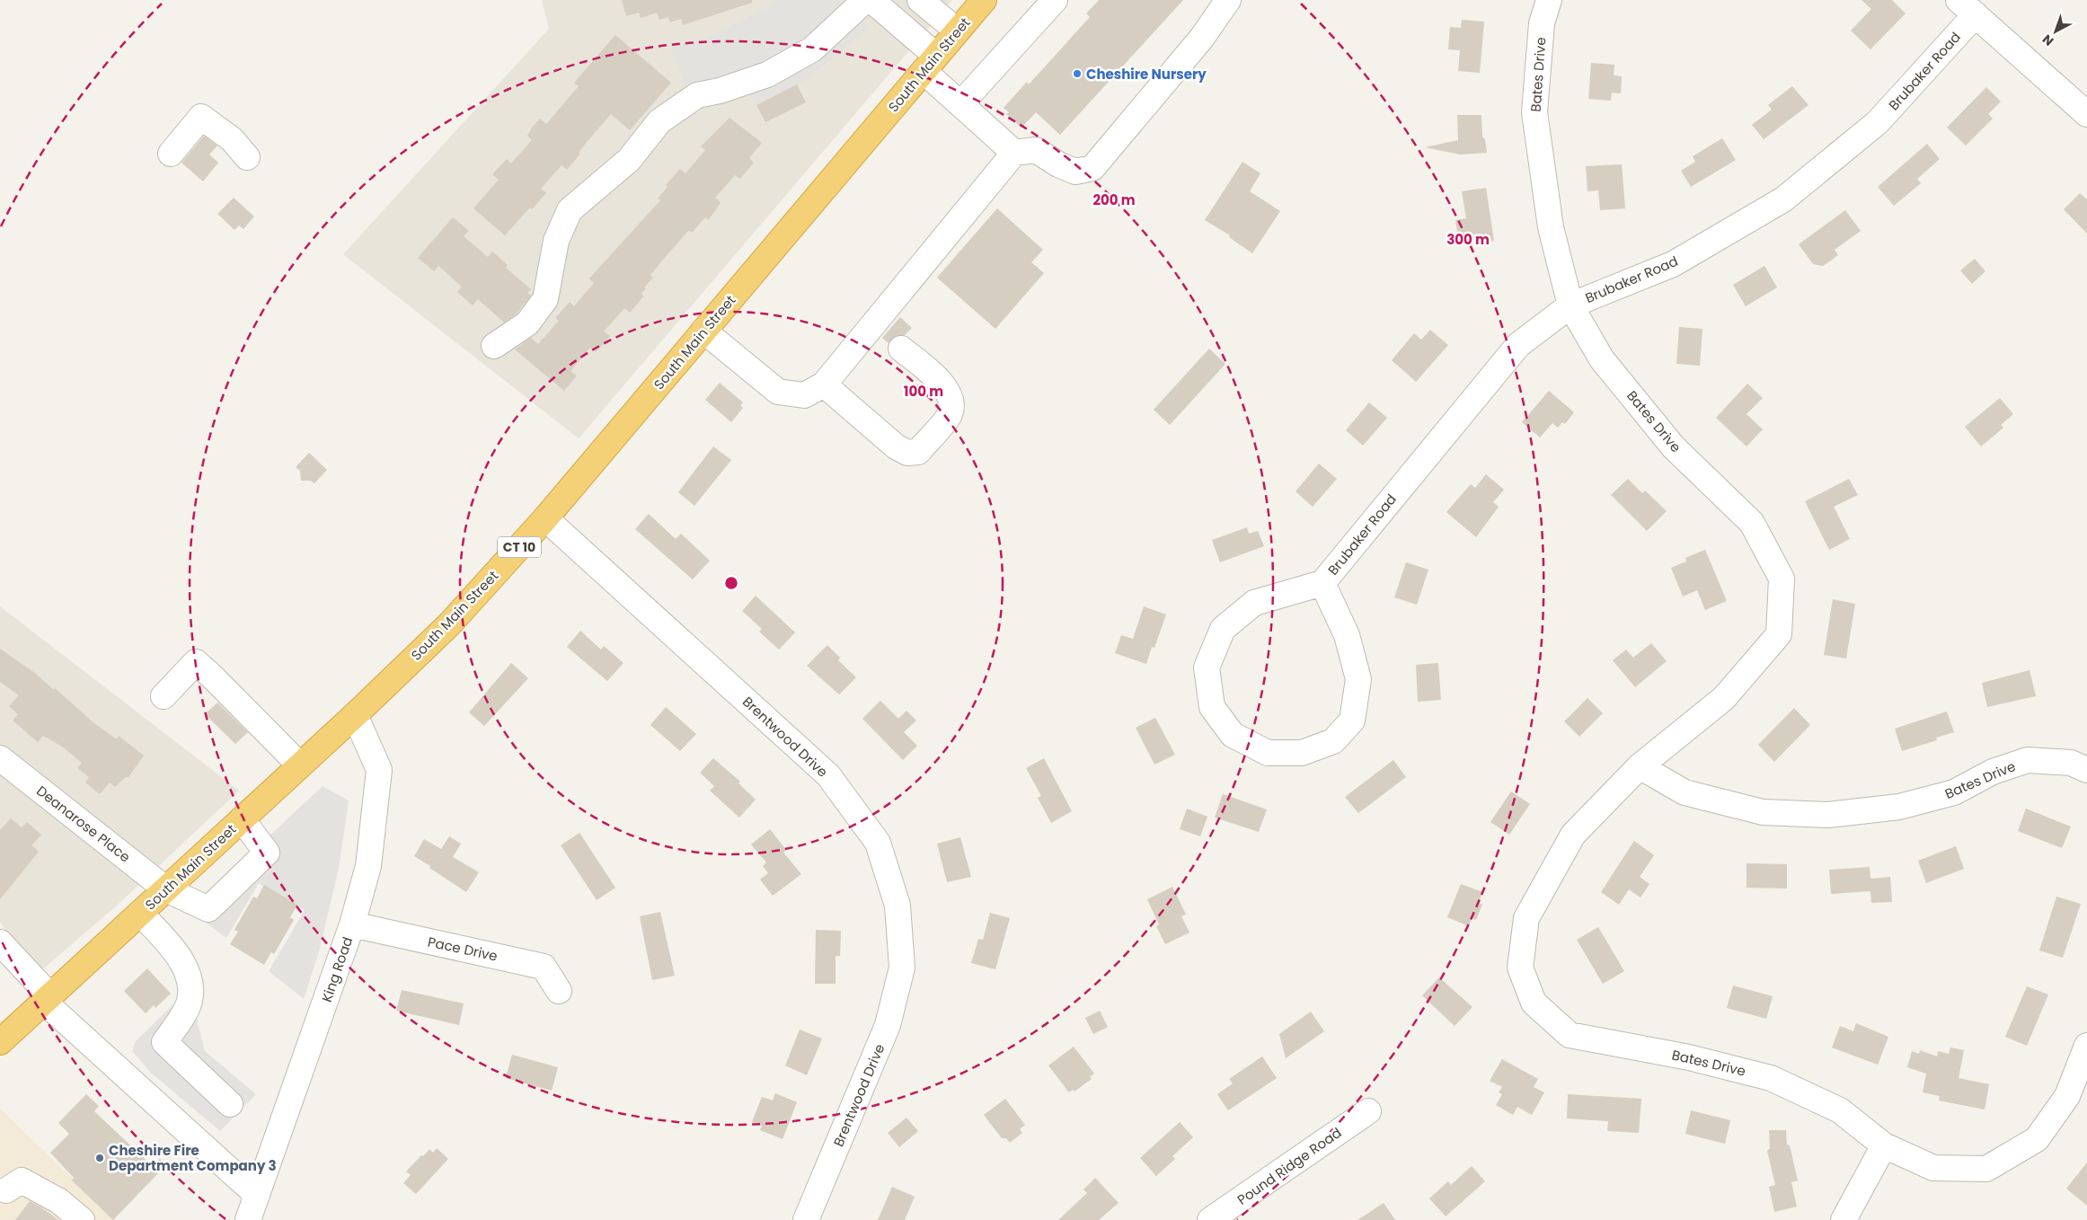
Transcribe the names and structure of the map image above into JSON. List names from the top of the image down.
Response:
{
  "streets": {
    "highway": ["South Main Street", "CT 10"],
    "street": [
      "Brubaker Road",
      "Bates Drive",
      "Brentwood Drive",
      "Deanarose Place",
      "Pace Drive",
      "King Road",
      "Pound Ridge Road"
    ]
  },
  "crossings": [
    ["South Main Street", "Brentwood Drive"],
    ["South Main Street", "Deanarose Place"],
    ["South Main Street", "King Road"],
    ["Brubaker Road", "Bates Drive"],
    ["Pace Drive", "King Road"]
  ],
  "places": ["Cheshire Nursery", "Cheshire Fire Department Company 3"],
  "north": "bottom left",
  "rings": ["200 m", "300 m", "100 m"]
}
